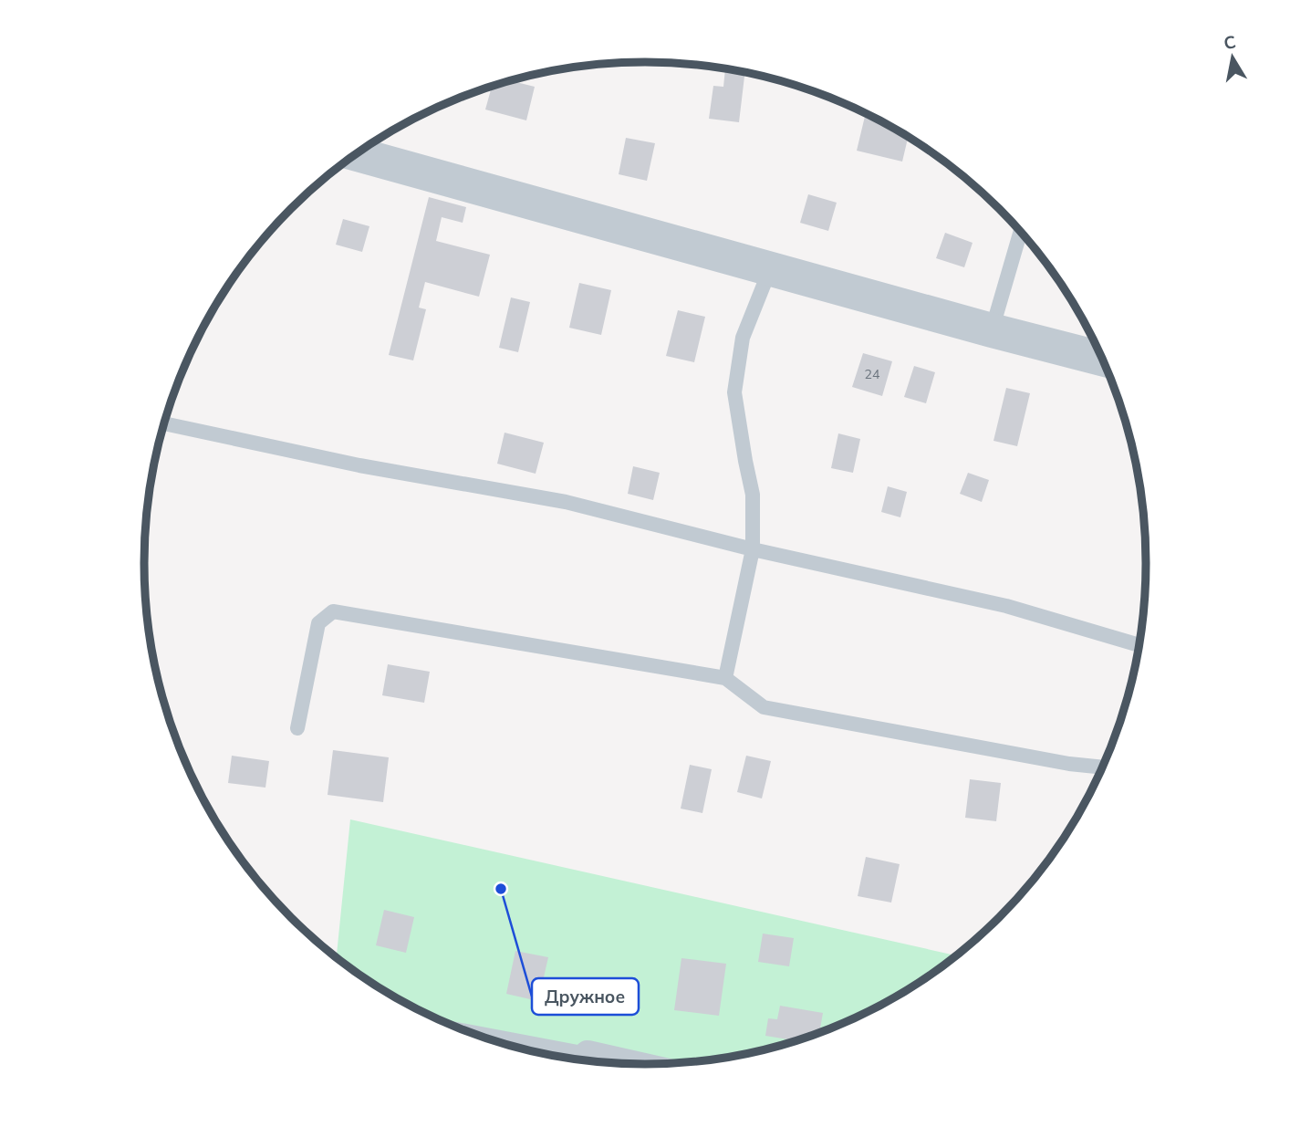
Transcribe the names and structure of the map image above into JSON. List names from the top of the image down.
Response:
{
  "places": ["Дружное"],
  "house_numbers": ["24"],
  "north": "top"
}
